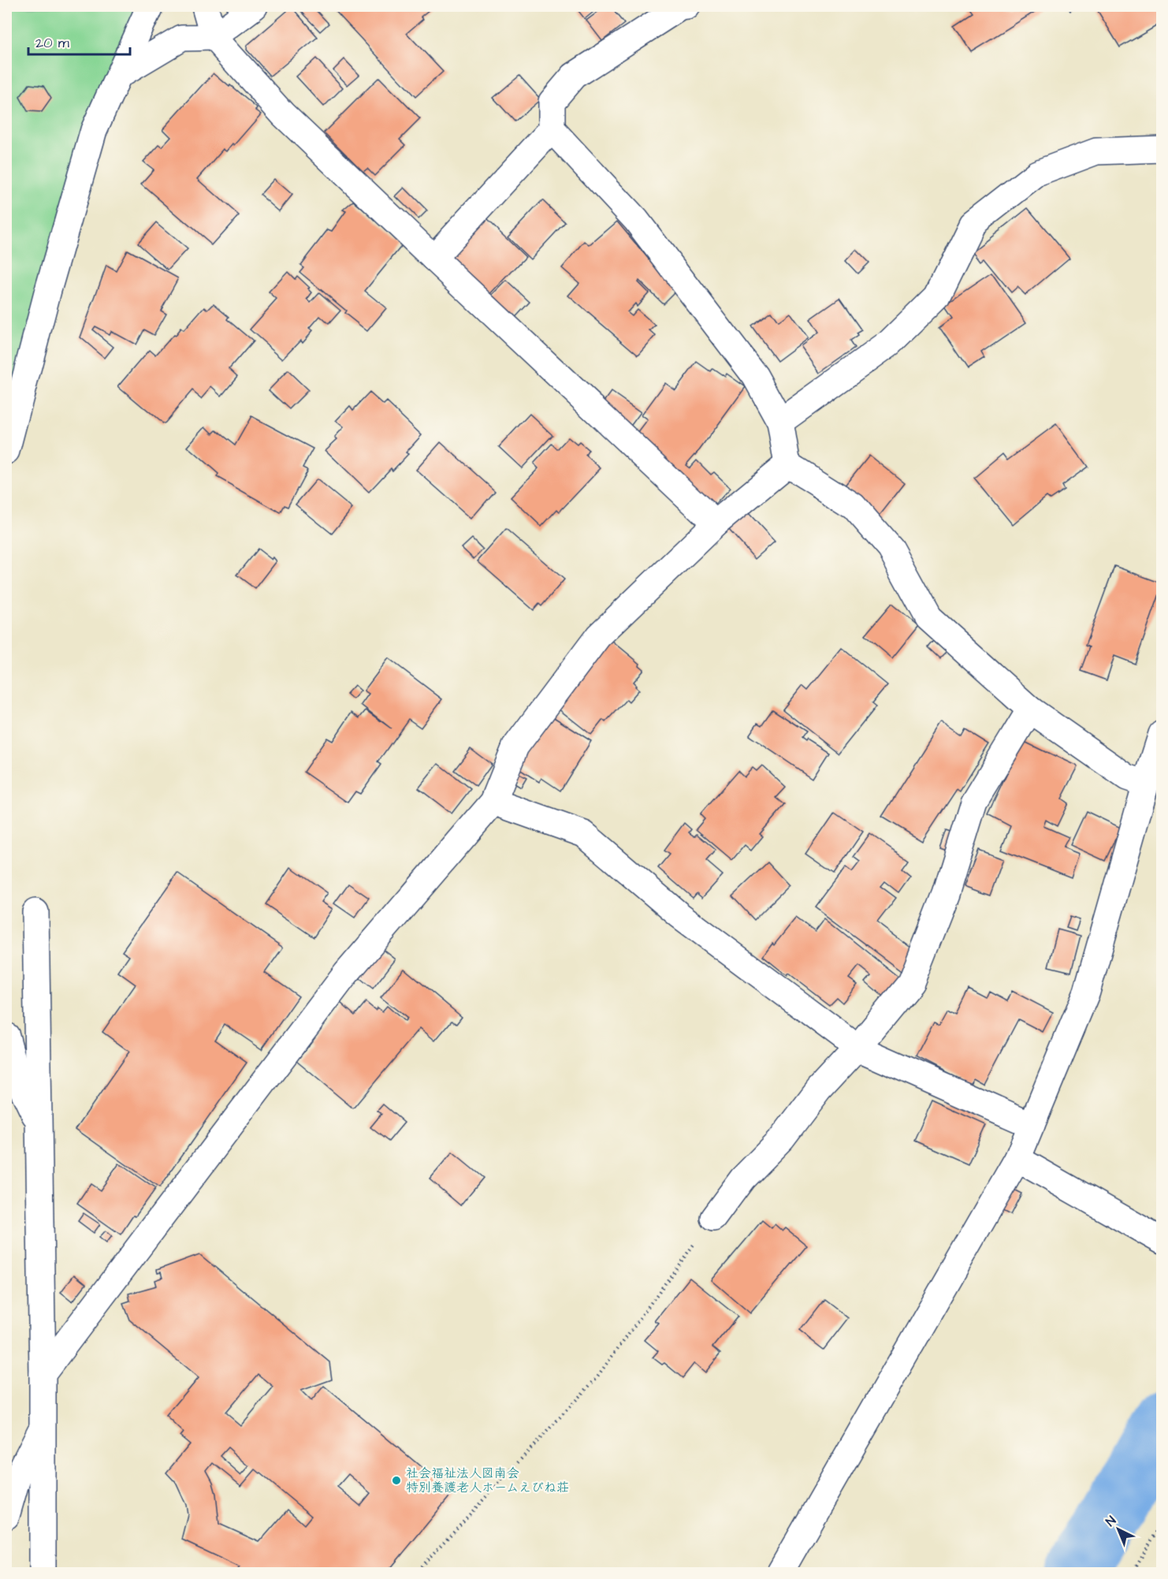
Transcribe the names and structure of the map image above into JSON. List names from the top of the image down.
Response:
{
  "places": ["社会福祉法人図南会 特別養護老人ホームえびね荘"],
  "scale_bar": "20 m",
  "north": "top left"
}
